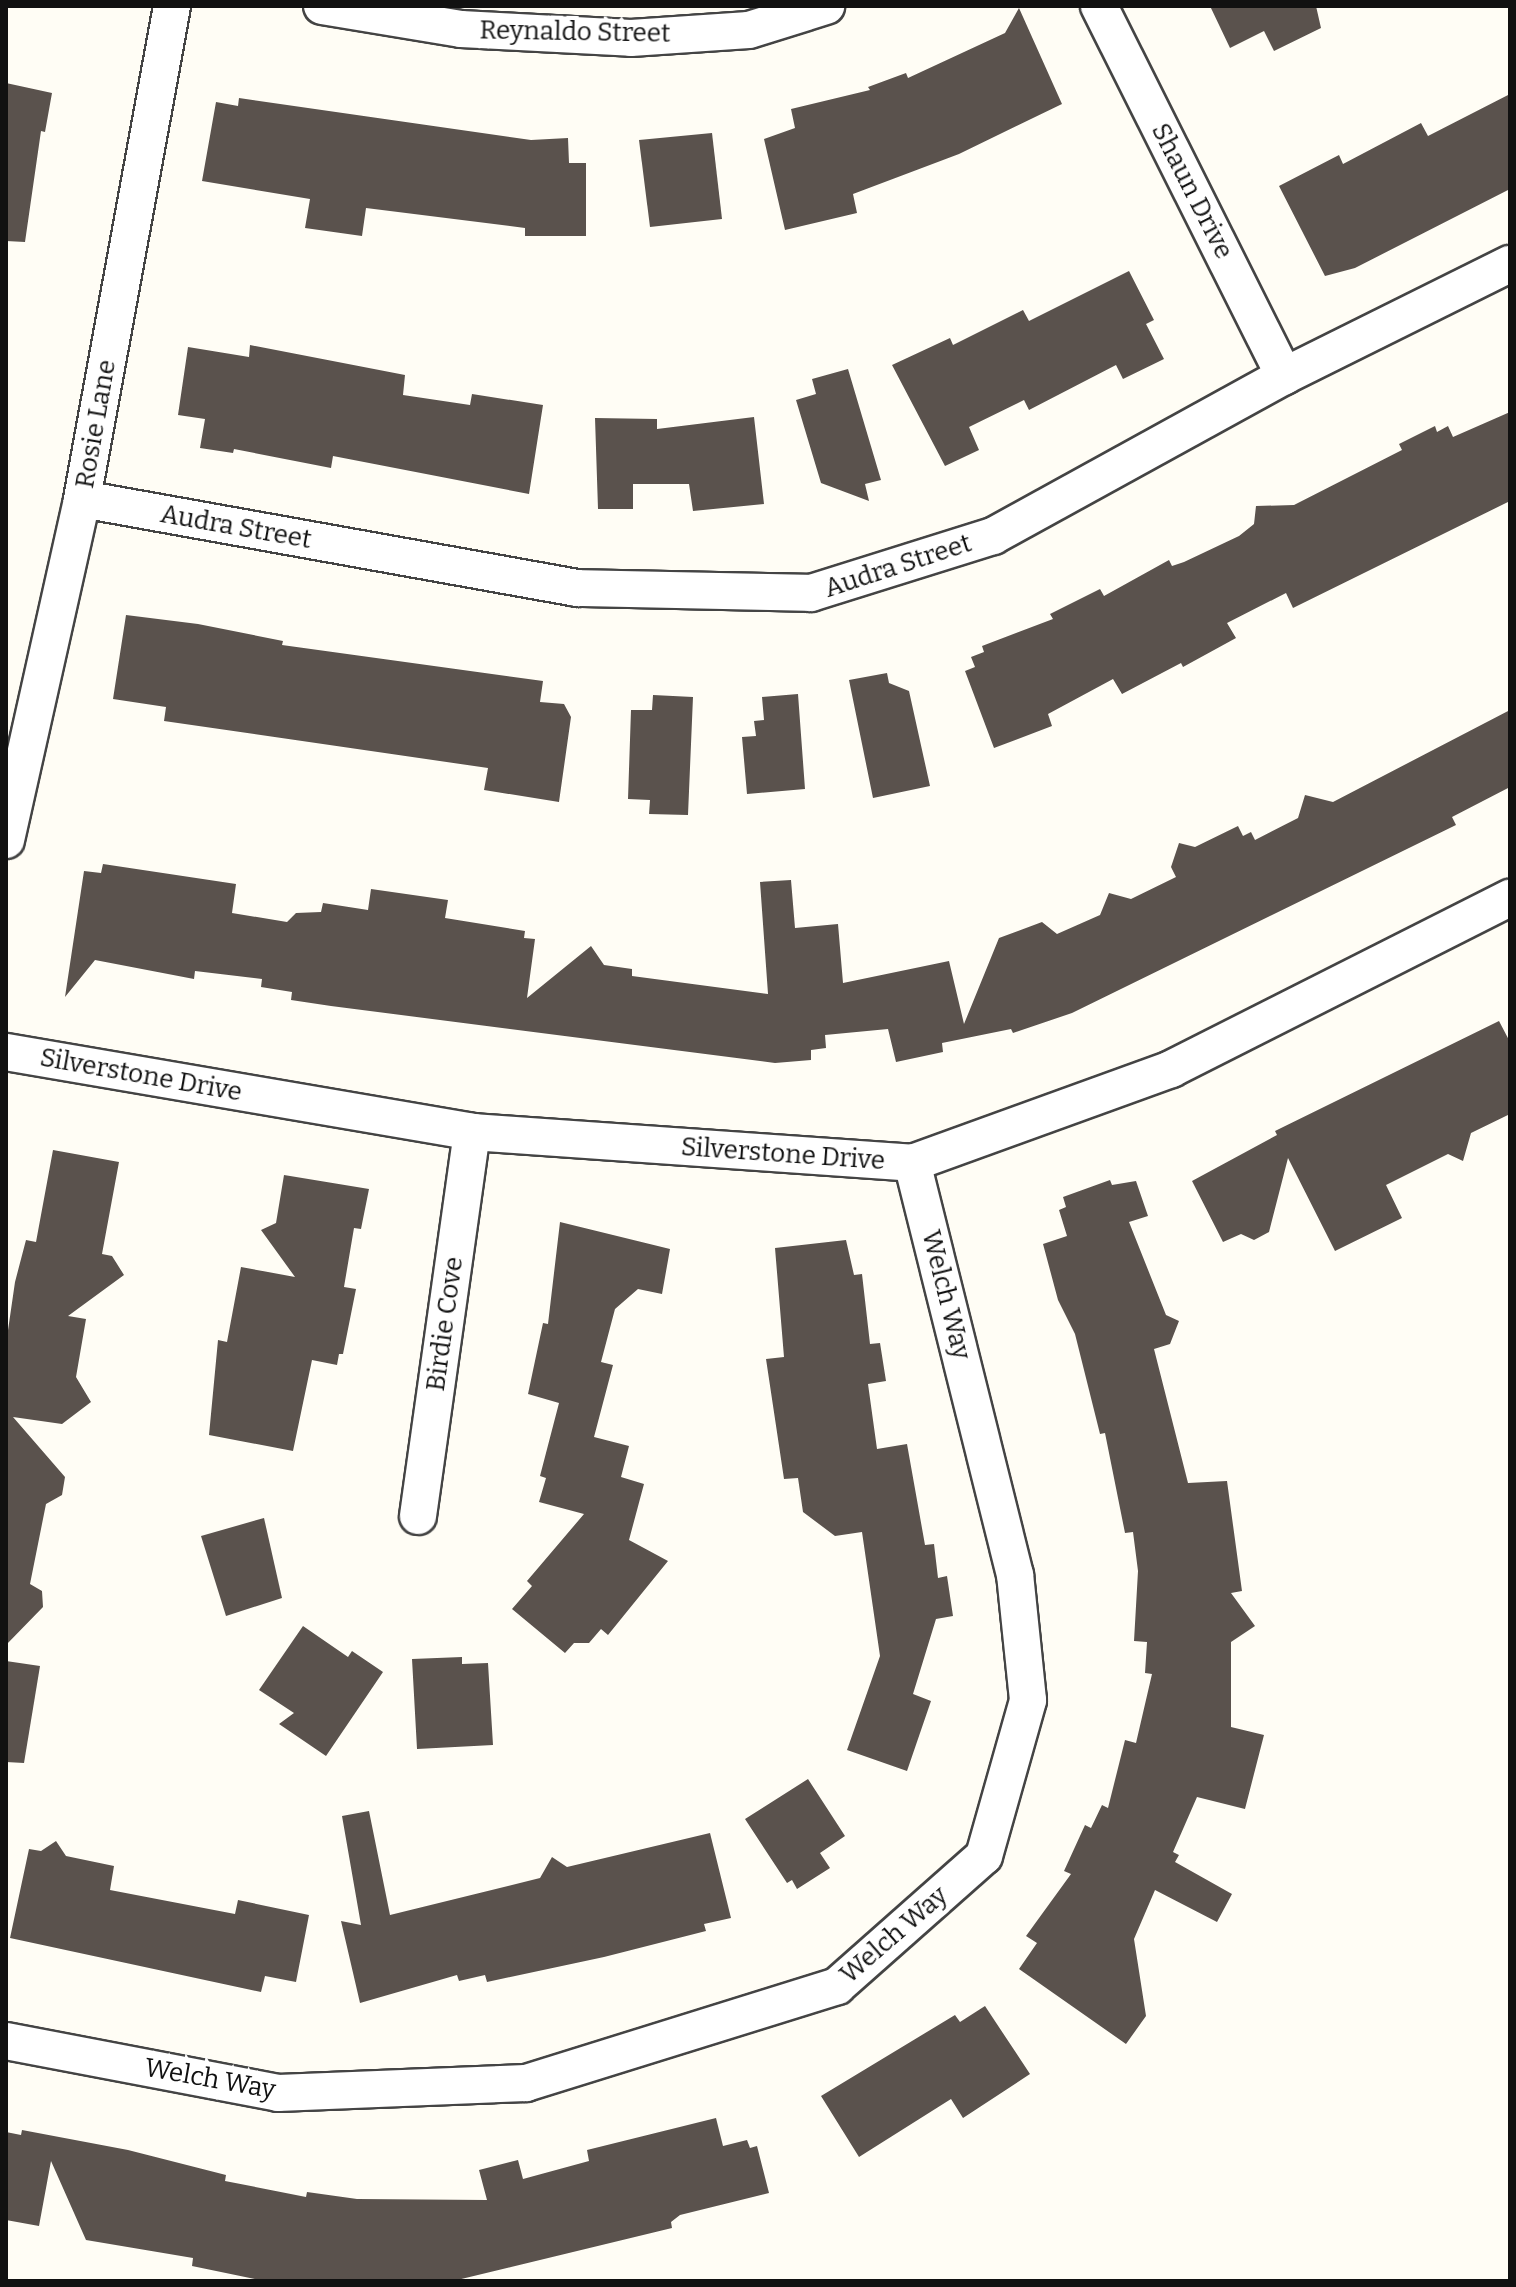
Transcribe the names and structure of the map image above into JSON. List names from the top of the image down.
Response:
{
  "streets": {
    "street": [
      "Reynaldo Street",
      "Shaun Drive",
      "Rosie Lane",
      "Audra Street",
      "Silverstone Drive",
      "Welch Way",
      "Birdie Cove"
    ]
  },
  "crossings": [
    ["Shaun Drive", "Audra Street"],
    ["Rosie Lane", "Audra Street"],
    ["Silverstone Drive", "Welch Way"],
    ["Silverstone Drive", "Birdie Cove"]
  ]
}
